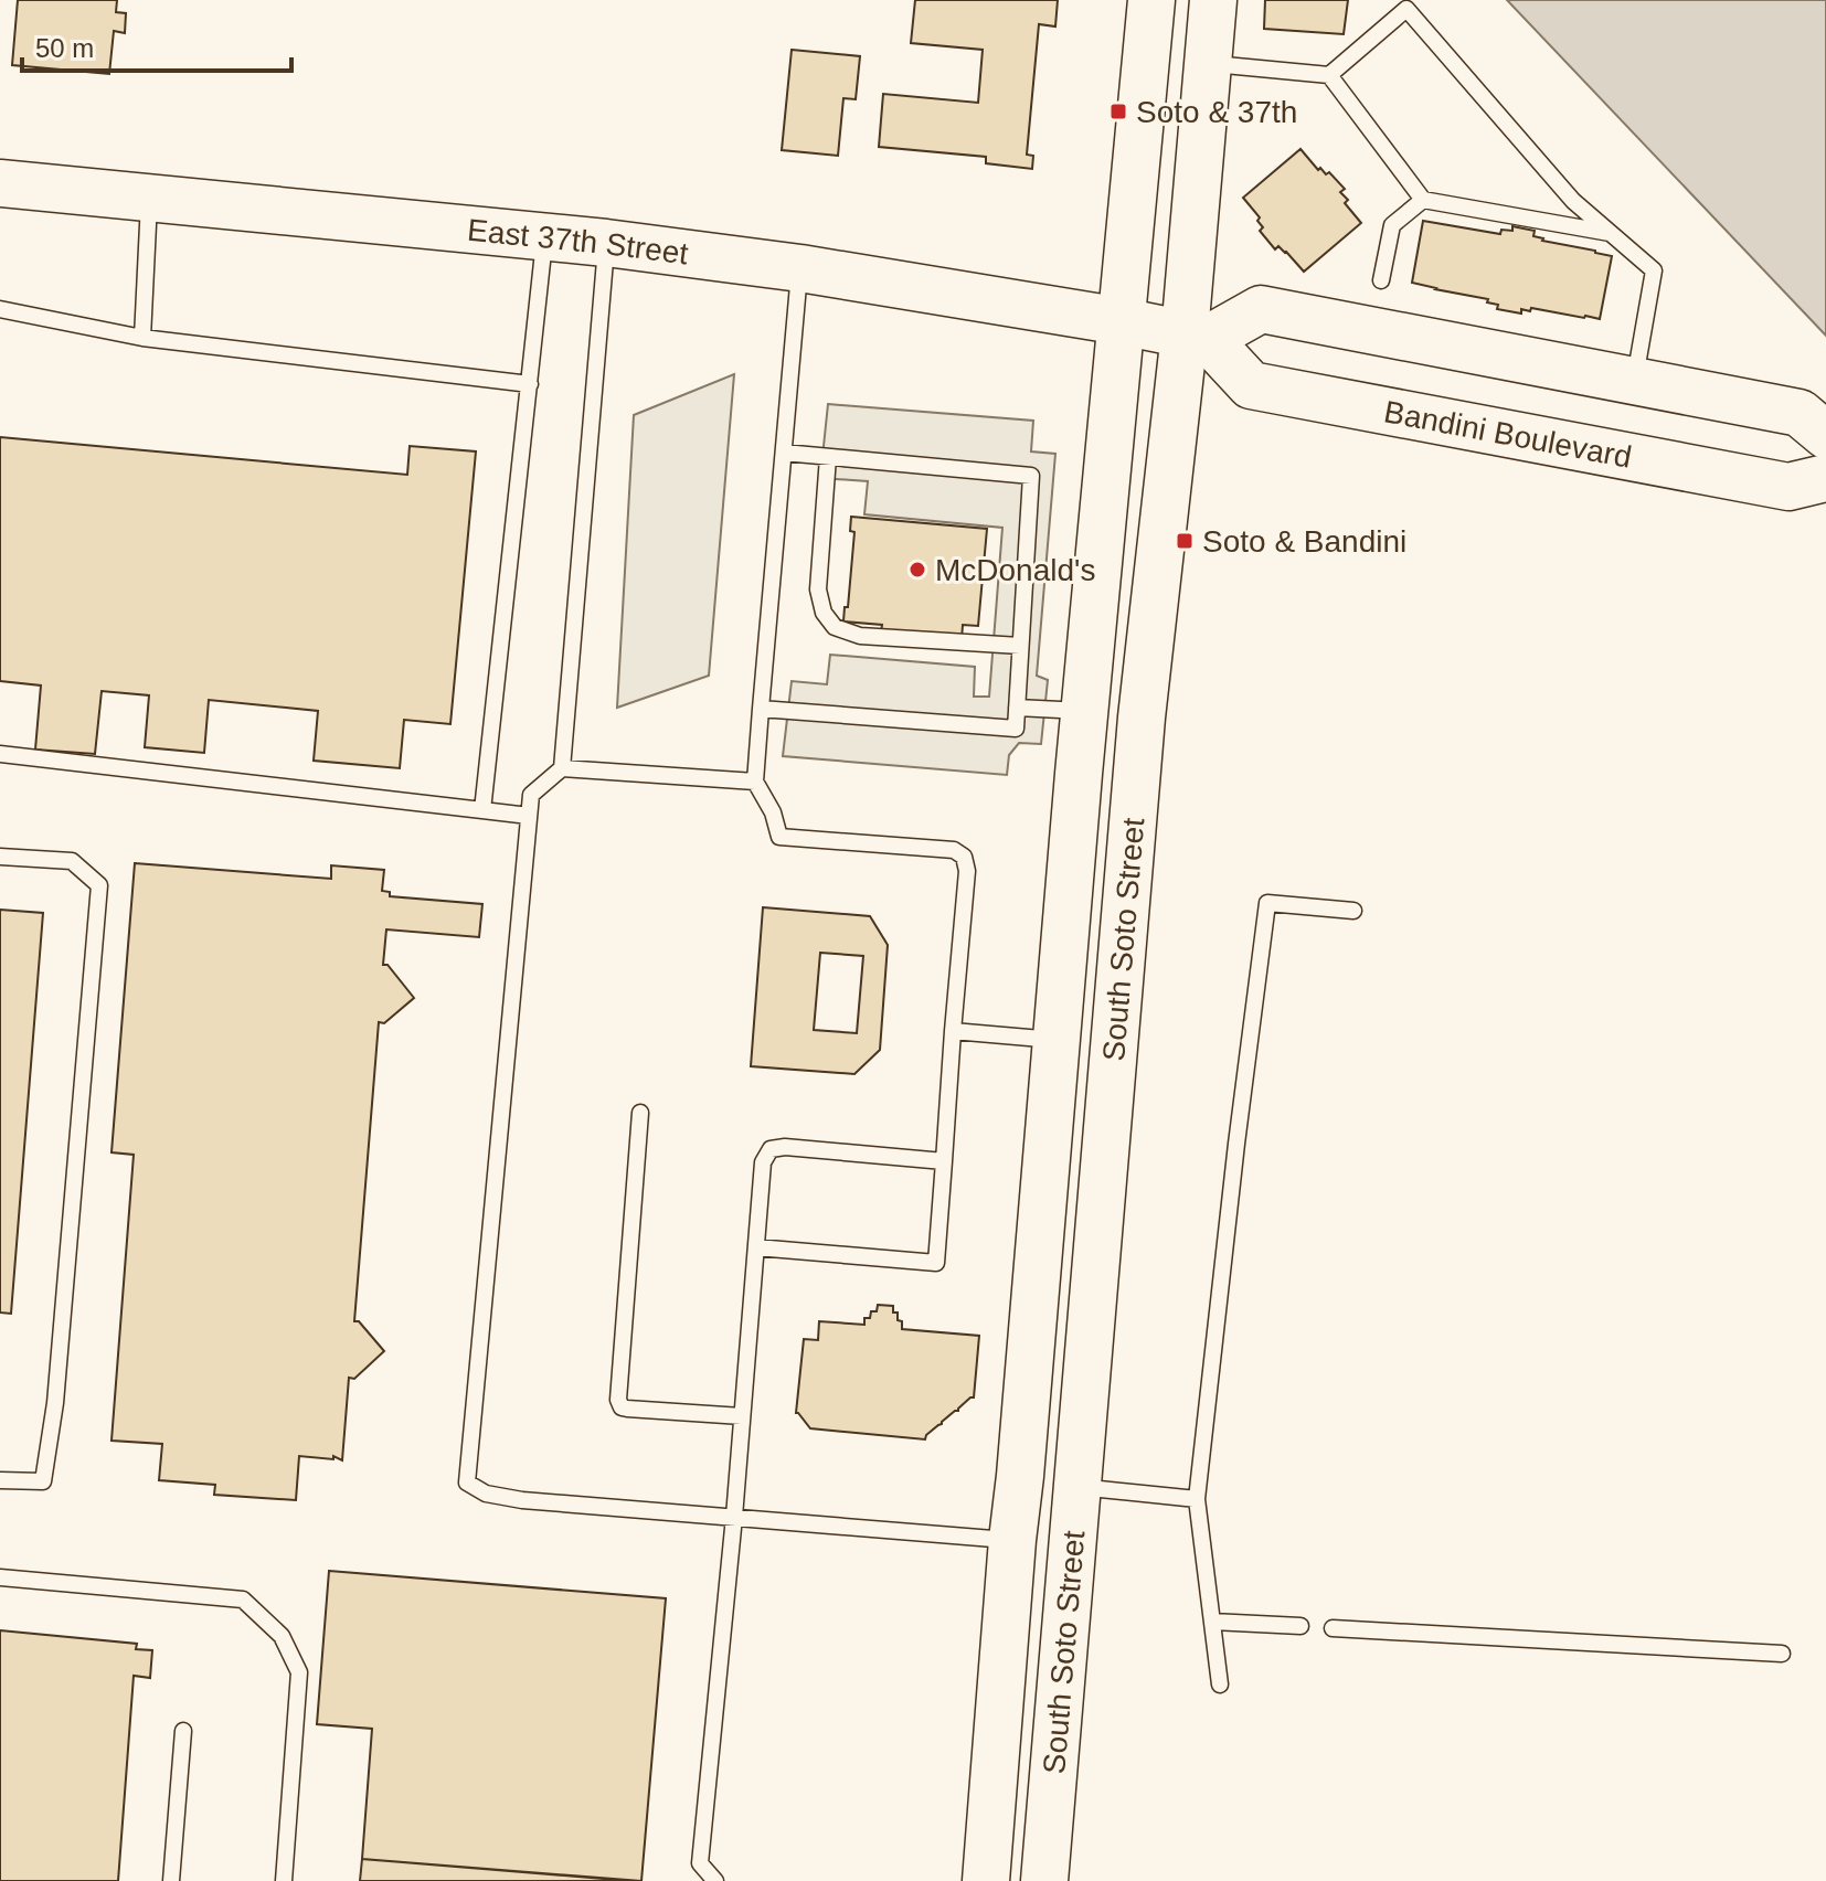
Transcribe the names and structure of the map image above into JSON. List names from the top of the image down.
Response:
{
  "streets": {
    "main road": ["East 37th Street", "Bandini Boulevard", "South Soto Street"]
  },
  "crossings": [
    ["East 37th Street", "Bandini Boulevard"],
    ["East 37th Street", "South Soto Street"],
    ["Bandini Boulevard", "South Soto Street"]
  ],
  "places": {
    "transit": ["Soto & 37th", "Soto & Bandini"],
    "other": ["McDonald's"]
  },
  "scale_bar": "50 m"
}
